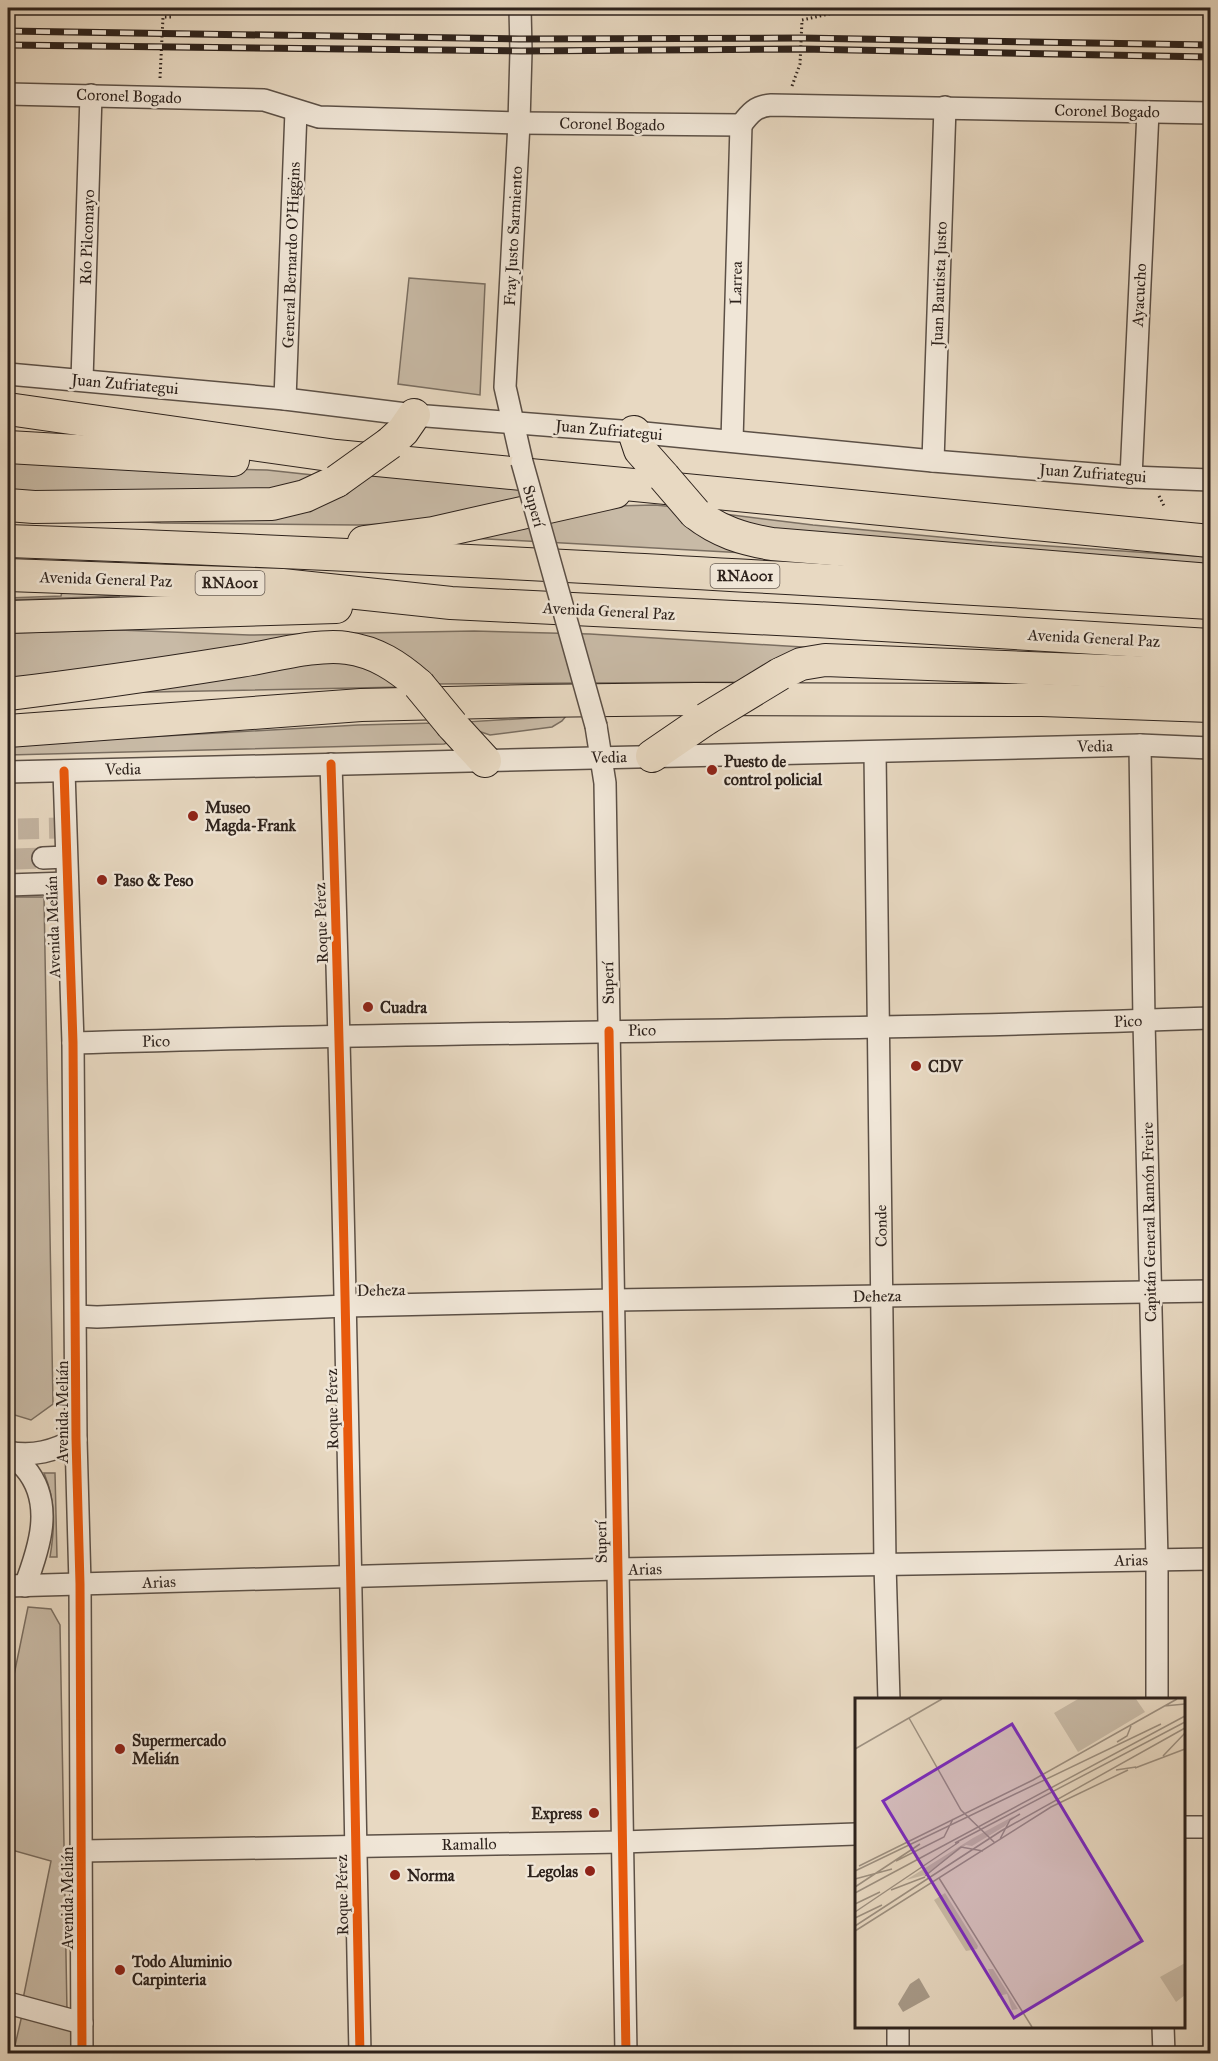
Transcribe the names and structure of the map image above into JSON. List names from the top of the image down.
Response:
{
  "streets": {
    "highway": ["RNA001", "Avenida General Paz"],
    "street": [
      "Coronel Bogado",
      "Fray Justo Sarmiento",
      "Río Pilcomayo",
      "General Bernardo O'Higgins",
      "Larrea",
      "Juan Bautista Justo",
      "Ayacucho",
      "Juan Zufriategui",
      "Superí",
      "Vedia",
      "Roque Pérez",
      "Avenida Melián",
      "Pico",
      "Capitán General Ramón Freire",
      "Conde",
      "Deheza",
      "Arias",
      "Ramallo"
    ]
  },
  "crossings": [
    ["Coronel Bogado", "Fray Justo Sarmiento"],
    ["Coronel Bogado", "Río Pilcomayo"],
    ["Coronel Bogado", "General Bernardo O'Higgins"],
    ["Coronel Bogado", "Larrea"],
    ["Coronel Bogado", "Juan Bautista Justo"],
    ["Coronel Bogado", "Ayacucho"],
    ["Fray Justo Sarmiento", "Juan Zufriategui"],
    ["Fray Justo Sarmiento", "Superí"],
    ["Río Pilcomayo", "Juan Zufriategui"],
    ["General Bernardo O'Higgins", "Juan Zufriategui"],
    ["Larrea", "Juan Zufriategui"],
    ["Juan Bautista Justo", "Juan Zufriategui"],
    ["Ayacucho", "Juan Zufriategui"],
    ["Superí", "Vedia"],
    ["Superí", "Pico"],
    ["Superí", "Deheza"],
    ["Superí", "Arias"],
    ["Superí", "Ramallo"],
    ["Vedia", "Roque Pérez"],
    ["Vedia", "Avenida Melián"],
    ["Vedia", "Capitán General Ramón Freire"],
    ["Vedia", "Conde"],
    ["Roque Pérez", "Pico"],
    ["Roque Pérez", "Deheza"],
    ["Roque Pérez", "Arias"],
    ["Roque Pérez", "Ramallo"],
    ["Avenida Melián", "Pico"],
    ["Avenida Melián", "Deheza"],
    ["Avenida Melián", "Arias"],
    ["Avenida Melián", "Ramallo"],
    ["Pico", "Capitán General Ramón Freire"],
    ["Pico", "Conde"],
    ["Capitán General Ramón Freire", "Deheza"],
    ["Capitán General Ramón Freire", "Arias"],
    ["Conde", "Deheza"],
    ["Conde", "Arias"]
  ],
  "places": [
    "Puesto de control policial",
    "Museo Magda-Frank",
    "Paso & Peso",
    "Cuadra",
    "CDV",
    "Supermercado Melián",
    "Express",
    "Legolas",
    "Norma",
    "Todo Aluminio Carpinteria"
  ]
}
